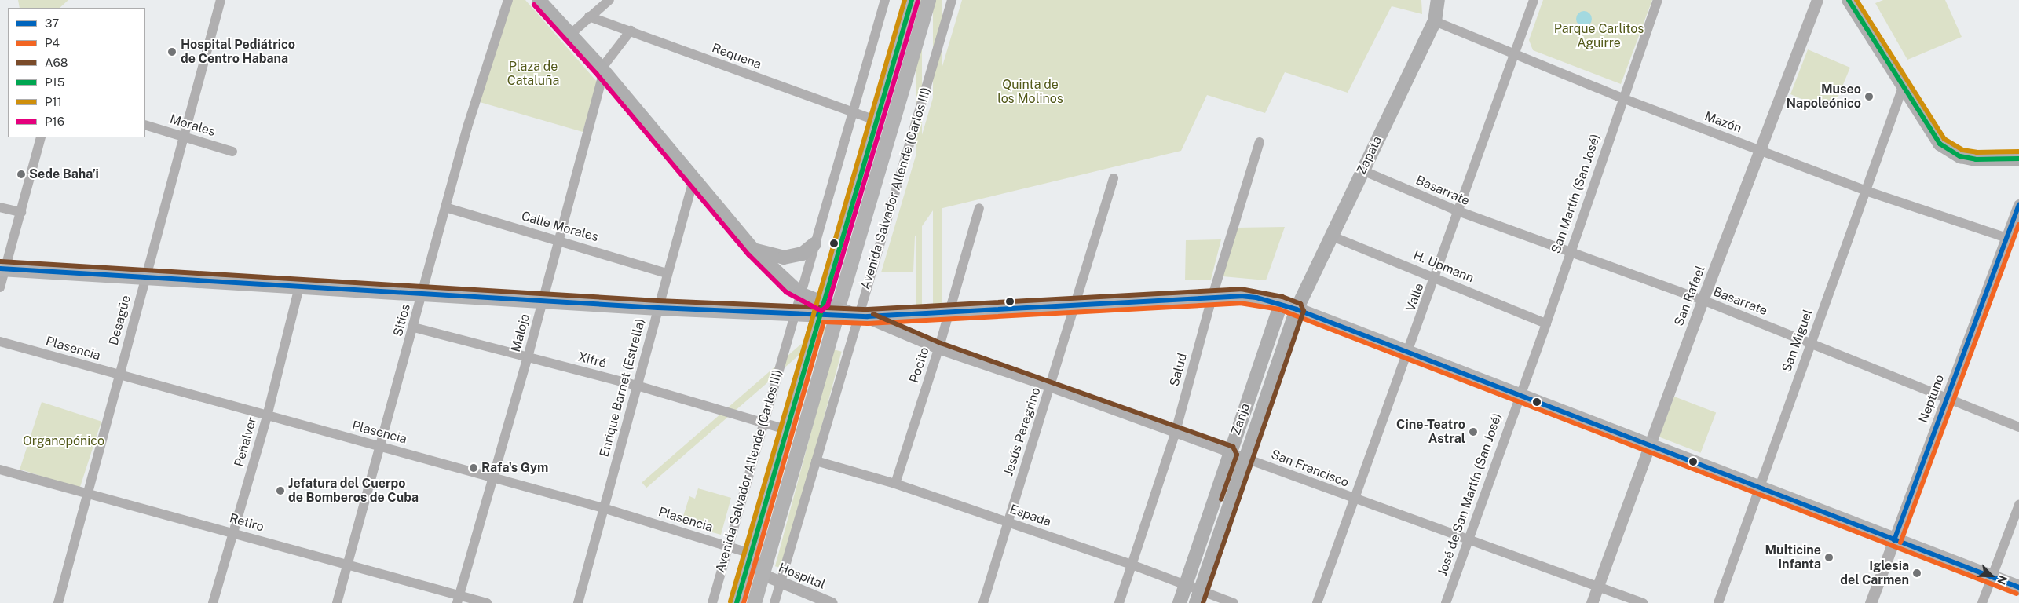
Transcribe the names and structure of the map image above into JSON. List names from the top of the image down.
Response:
{
  "streets": {
    "main road": ["Zapata", "Avenida Salvador Allende (Carlos III)", "Zanja"],
    "street": [
      "Requena",
      "Mazón",
      "Morales",
      "Basarrate",
      "San Martín (San José)",
      "Calle Morales",
      "H. Upmann",
      "San Rafael",
      "Valle",
      "Desagüe",
      "Sitios",
      "Maloja",
      "San Miguel",
      "Plasencia",
      "Xifré",
      "Pocito",
      "Salud",
      "Enrique Barnet (Estrella)",
      "Neptuno",
      "Jesús Peregrino",
      "Peñalver",
      "San Francisco",
      "José de San Martín (San José)",
      "Espada",
      "Retiro",
      "Hospital"
    ]
  },
  "crossings": [
    ["Requena", "Avenida Salvador Allende (Carlos III)"],
    ["Mazón", "Zapata"],
    ["Mazón", "San Martín (San José)"],
    ["Mazón", "San Rafael"],
    ["Mazón", "Valle"],
    ["Mazón", "San Miguel"],
    ["Mazón", "Neptuno"],
    ["Morales", "Desagüe"],
    ["Zapata", "Basarrate"],
    ["Zapata", "H. Upmann"],
    ["Zapata", "Zanja"],
    ["Avenida Salvador Allende (Carlos III)", "Plasencia"],
    ["Avenida Salvador Allende (Carlos III)", "Xifré"],
    ["Avenida Salvador Allende (Carlos III)", "San Francisco"],
    ["Avenida Salvador Allende (Carlos III)", "Espada"],
    ["Avenida Salvador Allende (Carlos III)", "Hospital"],
    ["Basarrate", "San Martín (San José)"],
    ["Basarrate", "San Rafael"],
    ["Basarrate", "Valle"],
    ["Basarrate", "San Miguel"],
    ["Basarrate", "Neptuno"],
    ["San Martín (San José)", "H. Upmann"],
    ["San Martín (San José)", "José de San Martín (San José)"],
    ["Calle Morales", "Sitios"],
    ["Calle Morales", "Maloja"],
    ["Calle Morales", "Enrique Barnet (Estrella)"],
    ["H. Upmann", "Valle"],
    ["San Rafael", "San Francisco"],
    ["Valle", "San Francisco"],
    ["Desagüe", "Plasencia"],
    ["Desagüe", "Retiro"],
    ["Sitios", "Plasencia"],
    ["Sitios", "Xifré"],
    ["Sitios", "Retiro"],
    ["Maloja", "Plasencia"],
    ["Maloja", "Xifré"],
    ["Maloja", "Retiro"],
    ["Plasencia", "Enrique Barnet (Estrella)"],
    ["Plasencia", "Peñalver"],
    ["Plasencia", "Hospital"],
    ["Xifré", "Enrique Barnet (Estrella)"],
    ["Pocito", "San Francisco"],
    ["Pocito", "Espada"],
    ["Salud", "San Francisco"],
    ["Salud", "Espada"],
    ["Zanja", "San Francisco"],
    ["Zanja", "Espada"],
    ["Jesús Peregrino", "San Francisco"],
    ["Jesús Peregrino", "Espada"],
    ["Peñalver", "Retiro"],
    ["San Francisco", "José de San Martín (San José)"]
  ],
  "parks": [
    "Parque Carlitos Aguirre",
    "Plaza de Cataluña",
    "Quinta de los Molinos",
    "Organopónico"
  ],
  "places": [
    "Hospital Pediátrico de Centro Habana",
    "Museo Napoleónico",
    "Sede Baha’i",
    "Cine-Teatro Astral",
    "Rafa's Gym",
    "Jefatura del Cuerpo de Bomberos de Cuba",
    "Multicine Infanta",
    "Iglesia del Carmen"
  ],
  "lines": [
    "transit line P15",
    "transit line P11",
    "transit line P16",
    "transit line 37",
    "transit line P4",
    "transit line A68"
  ],
  "legend": [
    "37",
    "P4",
    "A68",
    "P15",
    "P11",
    "P16"
  ],
  "north": "bottom right"
}
